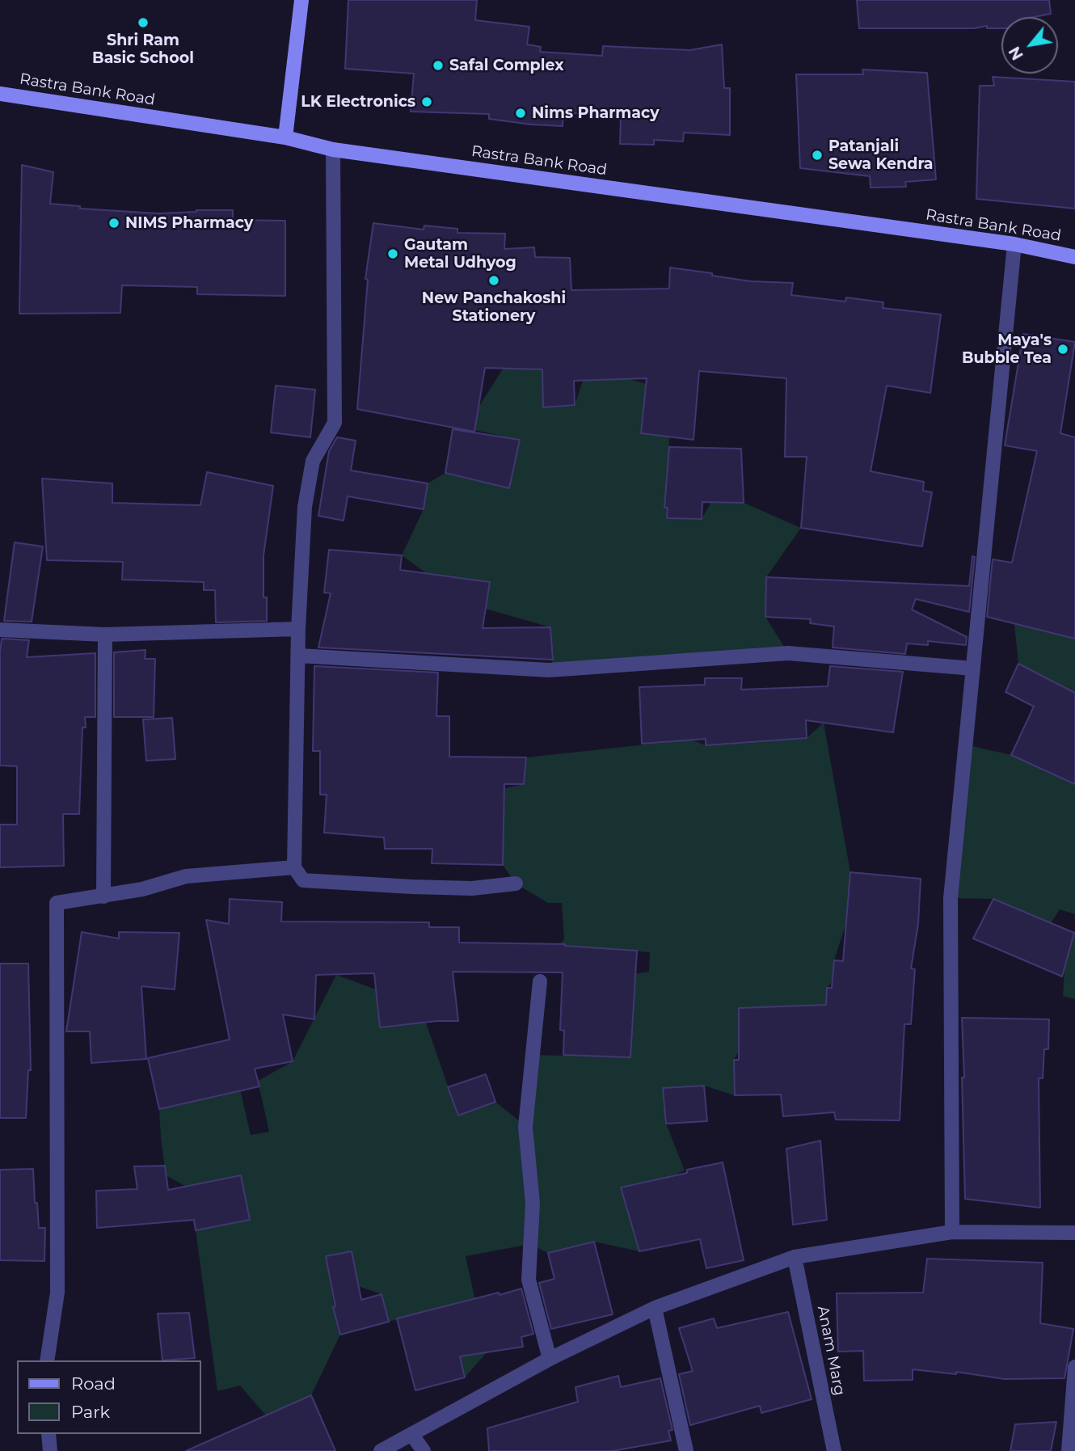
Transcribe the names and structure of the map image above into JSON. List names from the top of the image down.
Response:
{
  "streets": {
    "main road": ["Rastra Bank Road"],
    "street": ["Anam Marg"]
  },
  "places": [
    "Shri Ram Basic School",
    "Safal Complex",
    "LK Electronics",
    "Nims Pharmacy",
    "Patanjali Sewa Kendra",
    "NIMS Pharmacy",
    "Gautam Metal Udhyog",
    "New Panchakoshi Stationery",
    "Maya's Bubble Tea"
  ],
  "legend": ["Road", "Park"],
  "north": "bottom left"
}
